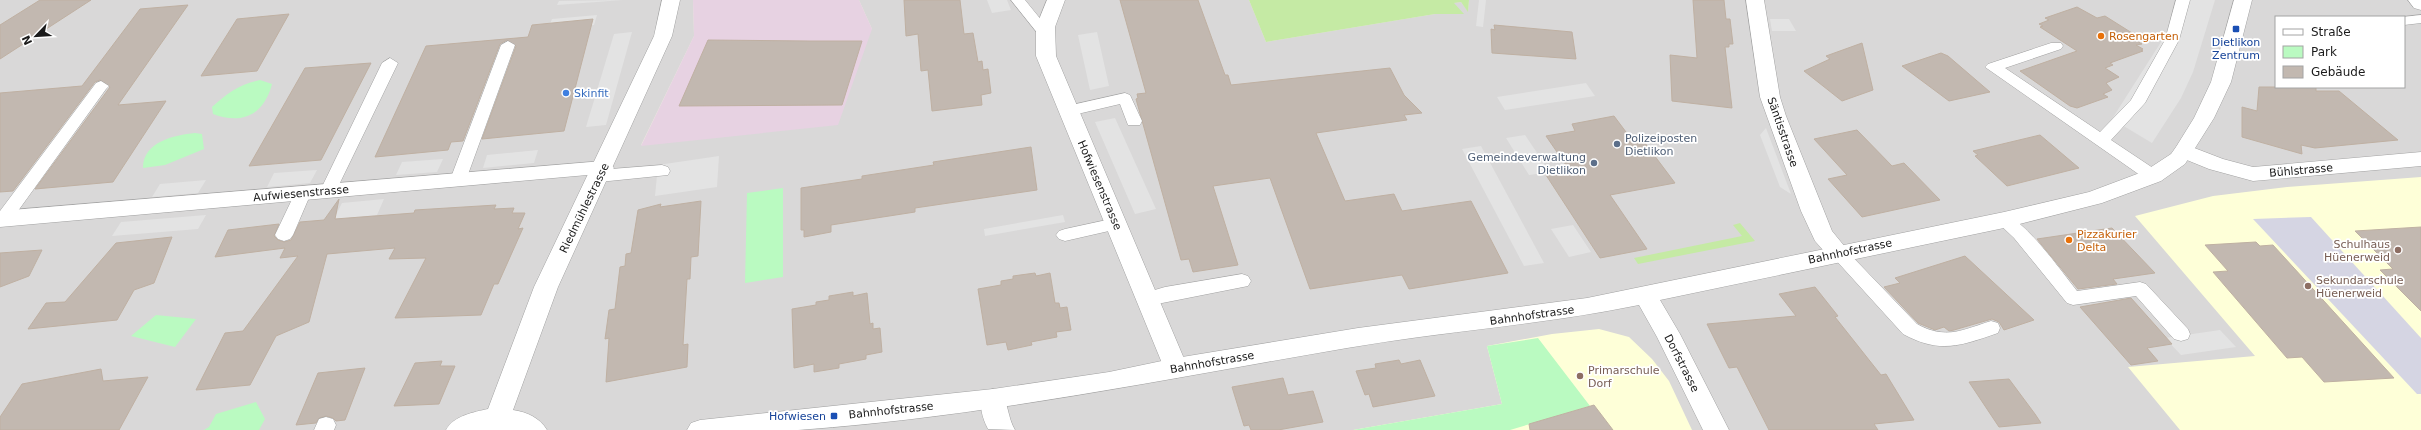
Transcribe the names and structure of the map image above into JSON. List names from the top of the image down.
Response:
{
  "streets": {
    "street": [
      "Säntisstrasse",
      "Bühlstrasse",
      "Hofwiesenstrasse",
      "Aufwiesenstrasse",
      "Riedmühlestrasse",
      "Bahnhofstrasse",
      "Dorfstrasse"
    ]
  },
  "crossings": [
    ["Säntisstrasse", "Bahnhofstrasse"],
    ["Bühlstrasse", "Bahnhofstrasse"],
    ["Hofwiesenstrasse", "Bahnhofstrasse"],
    ["Aufwiesenstrasse", "Riedmühlestrasse"],
    ["Bahnhofstrasse", "Dorfstrasse"]
  ],
  "places": {
    "transit": ["Dietlikon Zentrum", "Hofwiesen"],
    "other": [
      "Rosengarten",
      "Skinfit",
      "Polizeiposten Dietlikon",
      "Gemeindeverwaltung Dietlikon",
      "Pizzakurier Delta",
      "Schulhaus Hüenerweid",
      "Sekundarschule Hüenerweid",
      "Primarschule Dorf"
    ]
  },
  "legend": ["Straße", "Park", "Gebäude"],
  "north": "bottom left"
}
